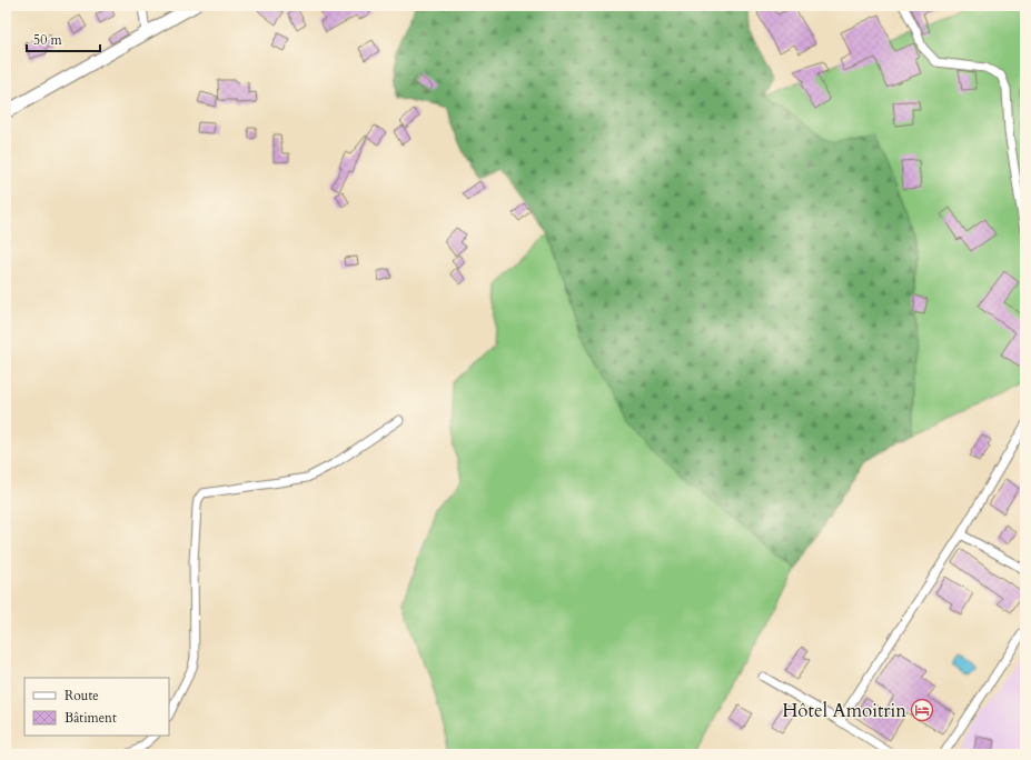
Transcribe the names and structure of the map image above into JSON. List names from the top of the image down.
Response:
{
  "places": {
    "hotel": ["Hôtel Amoitrin"]
  },
  "legend": ["Route", "Bâtiment"],
  "scale_bar": "50 m"
}
